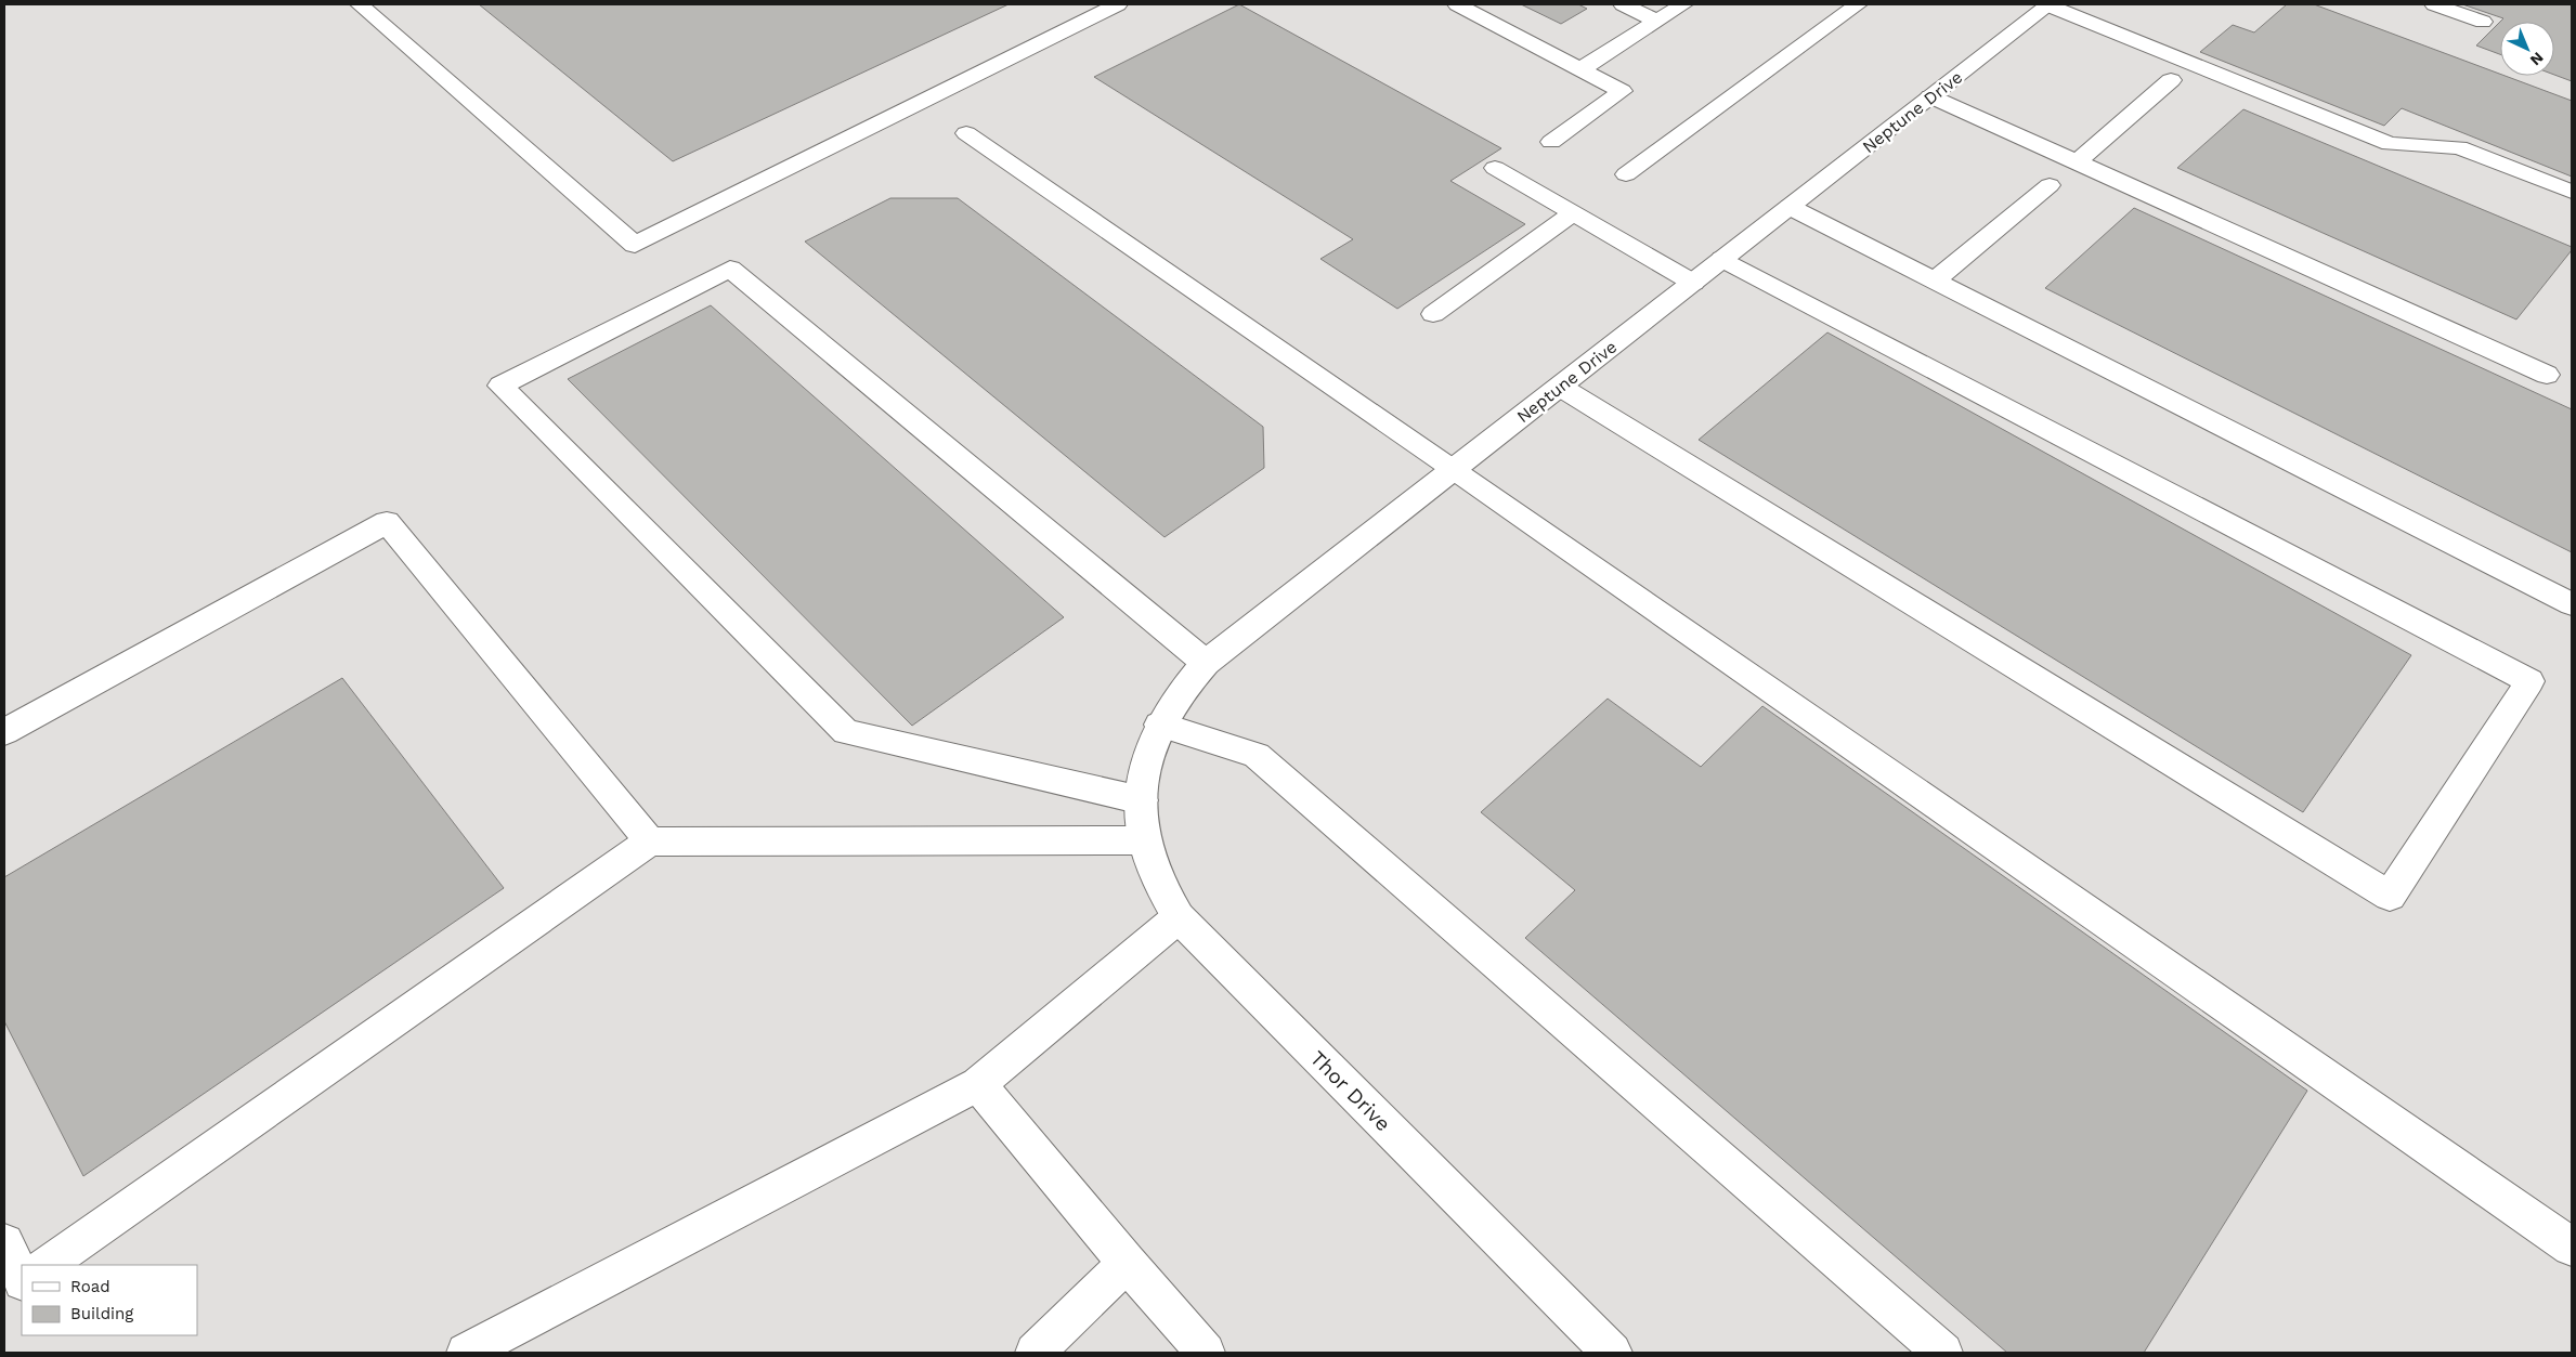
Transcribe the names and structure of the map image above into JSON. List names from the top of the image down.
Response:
{
  "streets": {
    "street": ["Neptune Drive", "Thor Drive"]
  },
  "crossings": [
    ["Neptune Drive", "Thor Drive"]
  ],
  "legend": ["Road", "Building"],
  "north": "bottom right"
}
